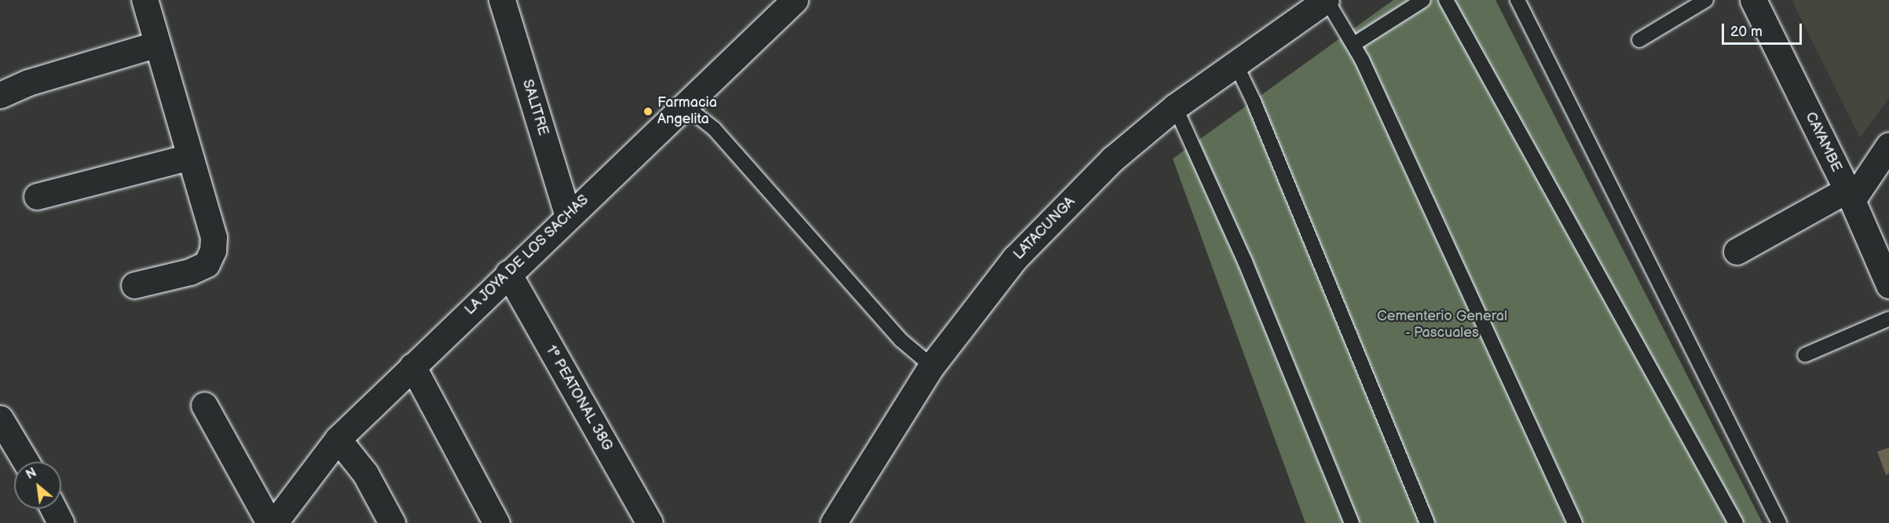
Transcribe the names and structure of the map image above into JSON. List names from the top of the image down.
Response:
{
  "streets": {
    "street": [
      "SALITRE",
      "CAYAMBE",
      "LATACUNGA",
      "LA JOYA DE LOS SACHAS",
      "1° PEATONAL 38G"
    ]
  },
  "crossings": [
    ["SALITRE", "LA JOYA DE LOS SACHAS"],
    ["LA JOYA DE LOS SACHAS", "1° PEATONAL 38G"]
  ],
  "parks": ["Cementerio General - Pascuales"],
  "places": ["Farmacia Angelita"],
  "scale_bar": "20 m",
  "north": "top left"
}
